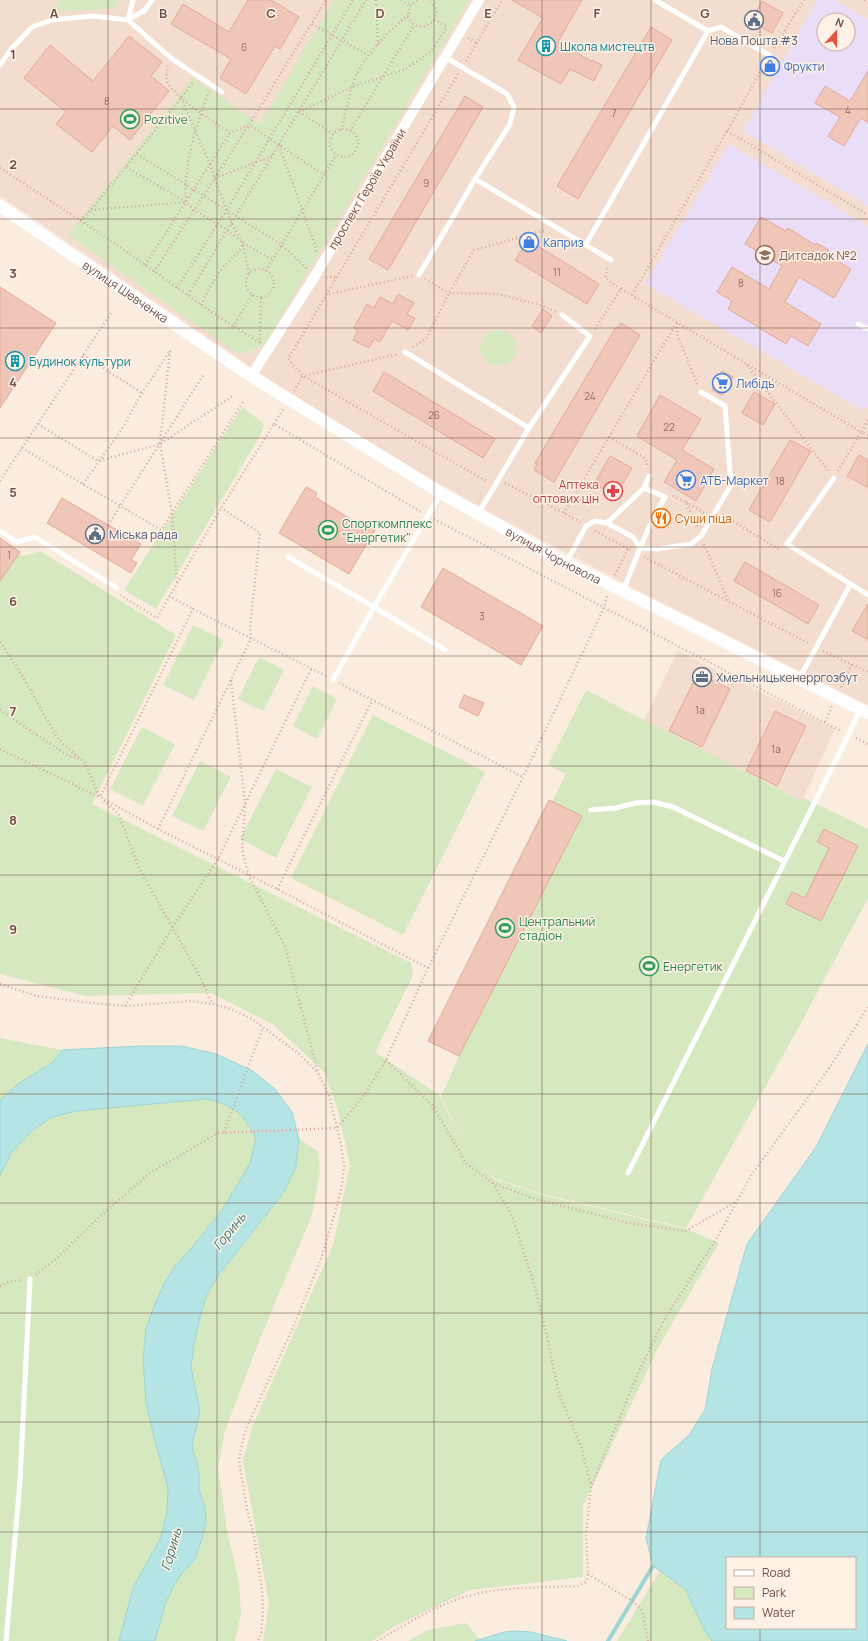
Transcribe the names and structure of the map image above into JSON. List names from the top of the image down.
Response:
{
  "streets": {
    "street": ["проспект Героїв України", "вулиця Шевченка", "вулиця Чорновола"]
  },
  "crossings": [
    ["проспект Героїв України", "вулиця Шевченка"],
    ["проспект Героїв України", "вулиця Чорновола"],
    ["вулиця Шевченка", "вулиця Чорновола"]
  ],
  "water": ["Горинь"],
  "places": {
    "public building": ["Нова Пошта #3", "Міська рада"],
    "building": ["Школа мистецтв", "Будинок культури"],
    "shop": ["Фрукти", "Каприз"],
    "sports": [
      "Pozitive",
      "Спорткомплекс \"Енергетик\"",
      "Центральний стадіон",
      "Енергетик"
    ],
    "school or university": ["Дитсадок №2"],
    "supermarket": ["Либідь", "АТБ-Маркет"],
    "pharmacy": ["Аптека оптових цін"],
    "restaurant": ["Суши піца"],
    "office": ["Хмельницькенерргозбут"]
  },
  "house_numbers": [
    "6",
    "8",
    "4",
    "7",
    "9",
    "11",
    "8",
    "24",
    "26",
    "22",
    "18",
    "1",
    "16",
    "3",
    "1а",
    "1а"
  ],
  "legend": ["Road", "Park", "Water"],
  "north": "top",
  "grid": {
    "columns": [
      "A",
      "B",
      "C",
      "D",
      "E",
      "F",
      "G"
    ],
    "rows": [
      "1",
      "2",
      "3",
      "4",
      "5",
      "6",
      "7",
      "8",
      "9"
    ]
  }
}
